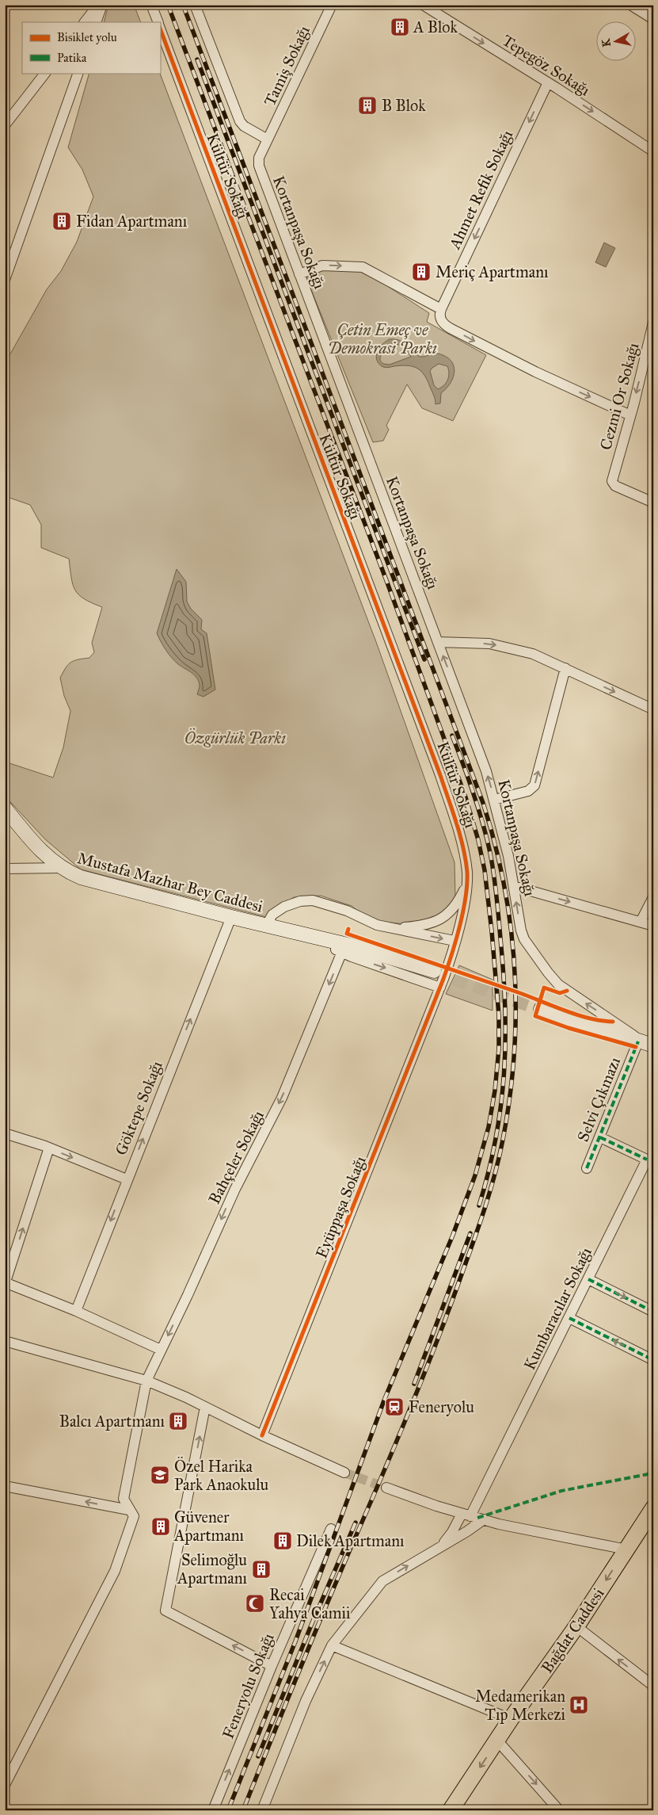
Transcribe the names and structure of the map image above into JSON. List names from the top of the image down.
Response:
{
  "streets": {
    "main road": ["Mustafa Mazhar Bey Caddesi", "Bağdat Caddesi"],
    "street": [
      "Tepegöz Sokağı",
      "Tamiş Sokağı",
      "Kültür Sokağı",
      "Ahmet Refik Sokağı",
      "Kortanpaşa Sokağı",
      "Cezmi Or Sokağı",
      "Selvi Çıkmazı",
      "Göktepe Sokağı",
      "Bahçeler Sokağı",
      "Eyüppaşa Sokağı",
      "Kumbaracılar Sokağı",
      "Feneryolu Sokağı"
    ]
  },
  "crossings": [
    ["Tepegöz Sokağı", "Ahmet Refik Sokağı"],
    ["Tamiş Sokağı", "Kortanpaşa Sokağı"],
    ["Kültür Sokağı", "Eyüppaşa Sokağı"],
    ["Kortanpaşa Sokağı", "Selvi Çıkmazı"],
    ["Mustafa Mazhar Bey Caddesi", "Göktepe Sokağı"],
    ["Mustafa Mazhar Bey Caddesi", "Bahçeler Sokağı"],
    ["Mustafa Mazhar Bey Caddesi", "Eyüppaşa Sokağı"],
    ["Selvi Çıkmazı", "Kumbaracılar Sokağı"]
  ],
  "one_way": [
    "Tepegöz Sokağı",
    "Ahmet Refik Sokağı",
    "Kortanpaşa Sokağı",
    "Cezmi Or Sokağı",
    "Bahçeler Sokağı",
    "Bağdat Caddesi"
  ],
  "parks": ["Çetin Emeç ve Demokrasi Parkı", "Özgürlük Parkı"],
  "places": {
    "building": [
      "A Blok",
      "B Blok",
      "Fidan Apartmanı",
      "Meriç Apartmanı",
      "Balcı Apartmanı",
      "Güvener Apartmanı",
      "Dilek Apartmanı",
      "Selimoğlu Apartmanı"
    ],
    "station": ["Feneryolu"],
    "school or university": ["Özel Harika Park Anaokulu"],
    "mosque": ["Recai Yahya Camii"],
    "hospital": ["Medamerikan Tıp Merkezi"]
  },
  "legend": ["Bisiklet yolu", "Patika"],
  "north": "left"
}
